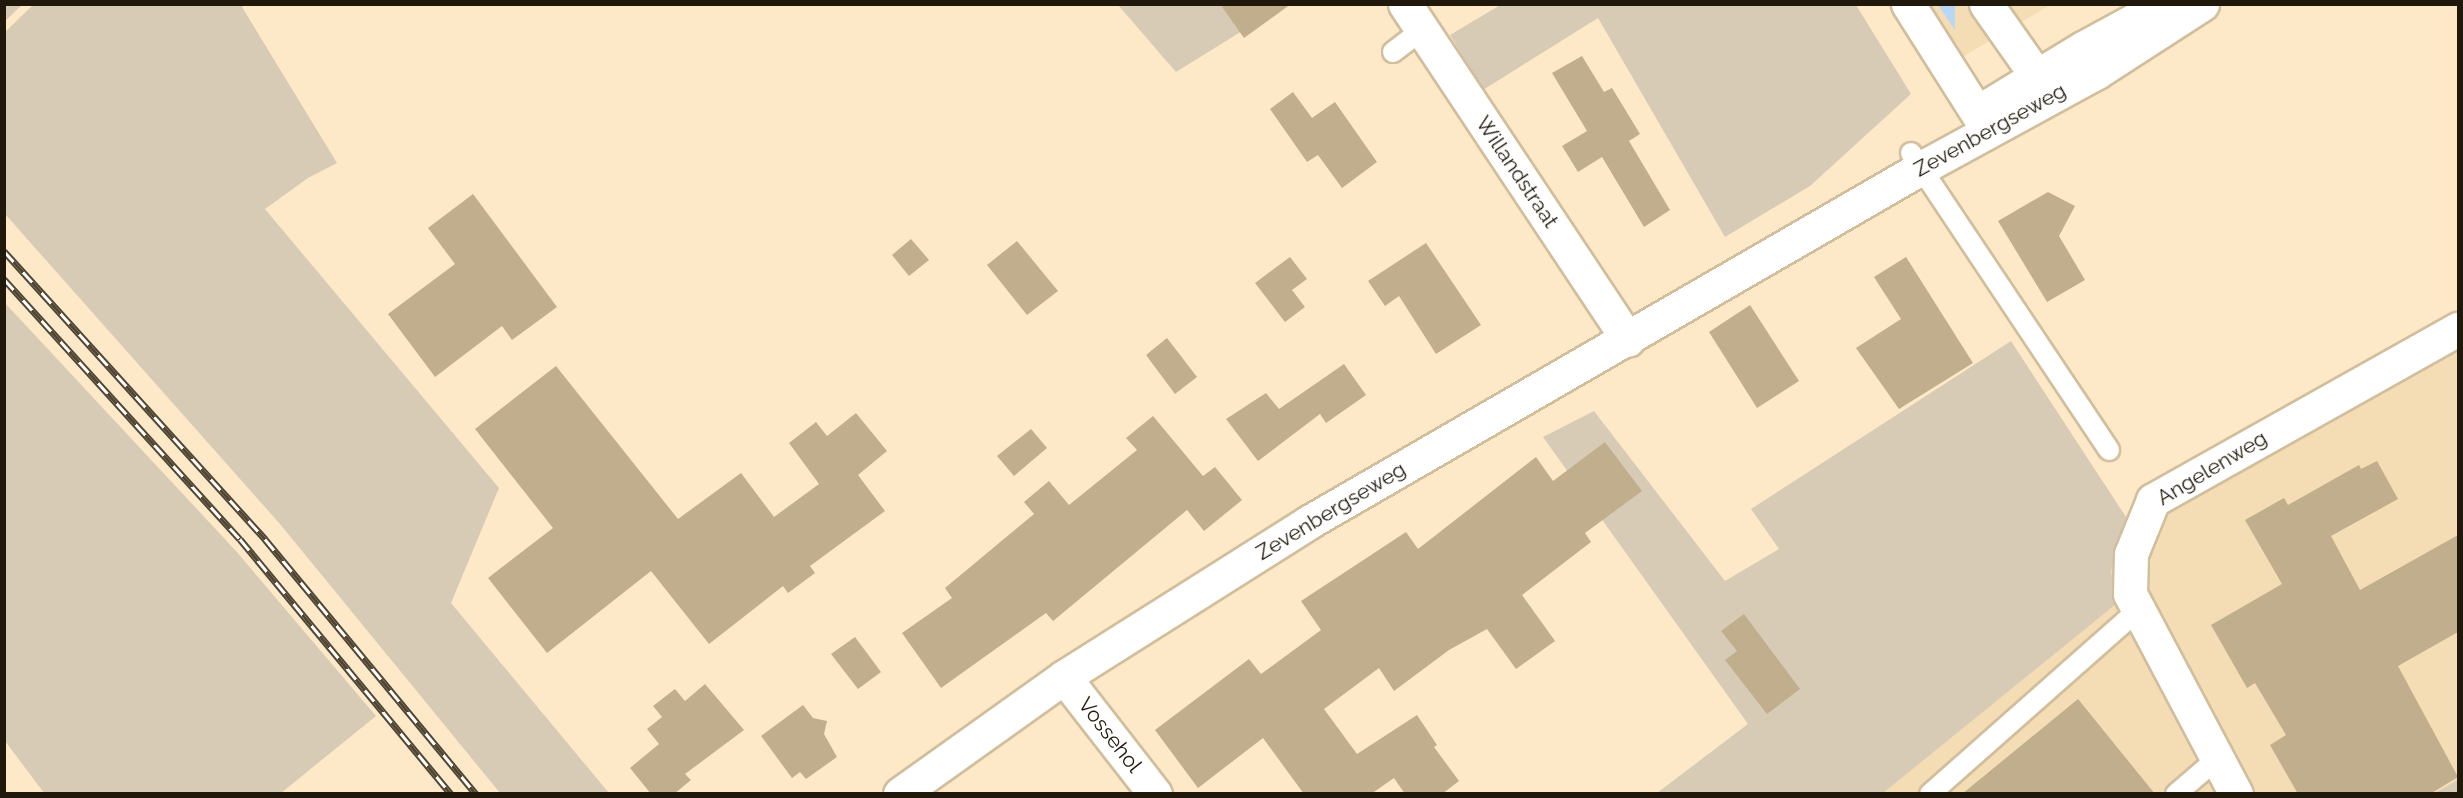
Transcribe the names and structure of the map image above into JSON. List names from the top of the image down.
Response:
{
  "streets": {
    "street": [
      "Zevenbergseweg",
      "Willandstraat",
      "Angelenweg",
      "Vossehol"
    ]
  },
  "crossings": [
    ["Zevenbergseweg", "Willandstraat"],
    ["Zevenbergseweg", "Vossehol"]
  ]
}
